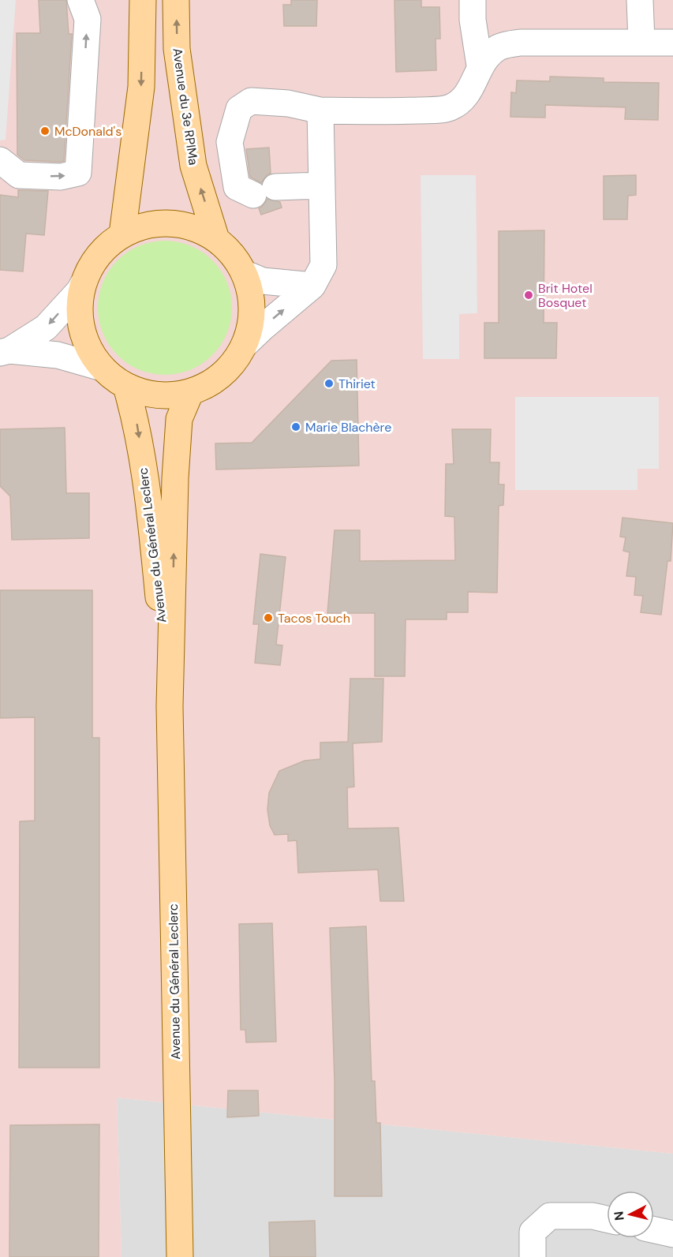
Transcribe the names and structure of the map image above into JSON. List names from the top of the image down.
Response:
{
  "streets": {
    "main road": ["Avenue du 3e RPIMa", "Avenue du Général Leclerc"]
  },
  "places": [
    "McDonald's",
    "Brit Hotel Bosquet",
    "Thiriet",
    "Marie Blachère",
    "Tacos Touch"
  ],
  "north": "left"
}
